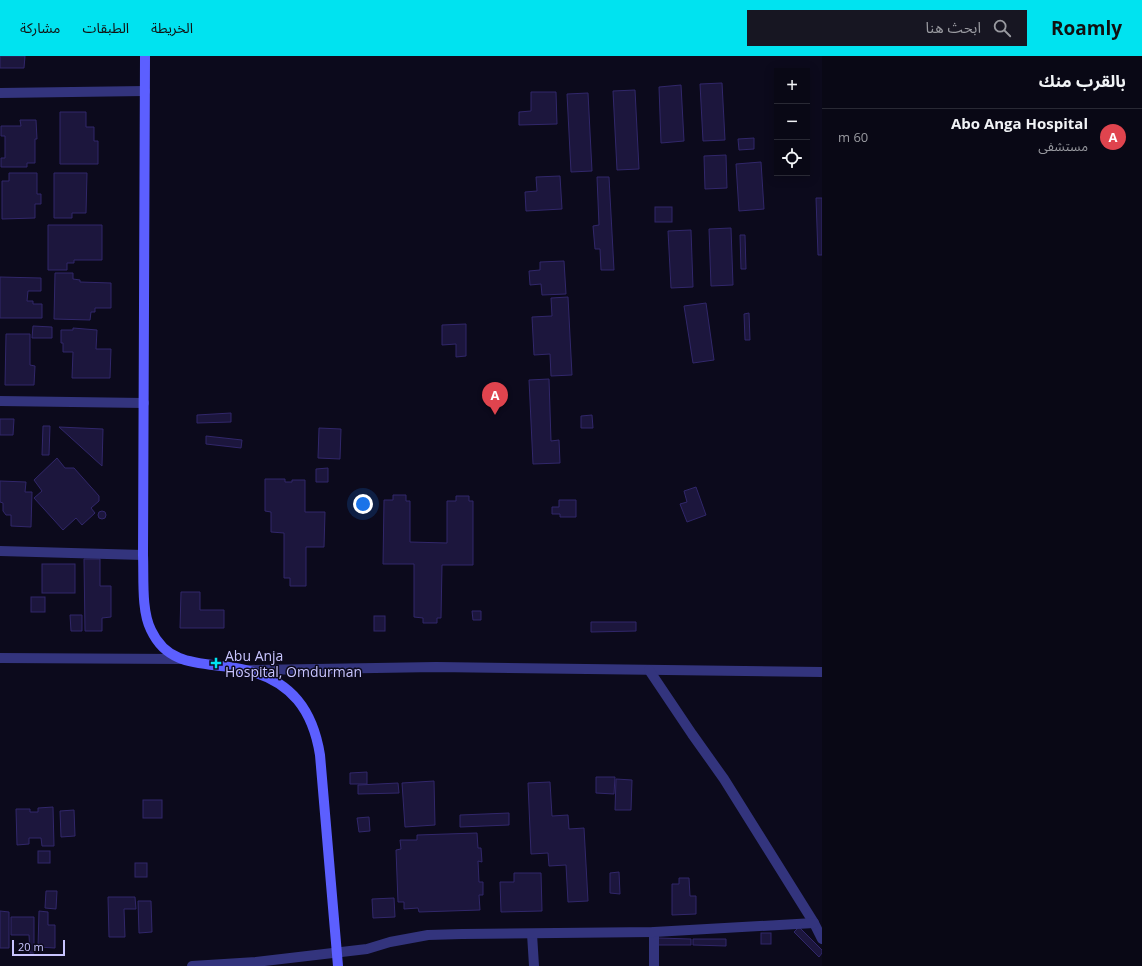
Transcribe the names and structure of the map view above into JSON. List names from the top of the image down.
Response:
{
  "places": {
    "health": ["Abu Anja Hospital, Omdurman"]
  },
  "scale_bar": "20 m",
  "page": {
    "header": "Roamly",
    "search": "ابحث هنا",
    "nav": ["الخريطة", "الطبقات", "مشاركة"],
    "heading": "بالقرب منك",
    "map_buttons": ["+", "−"],
    "list": [
      {
        "mark": "A",
        "name": "Abo Anga Hospital",
        "note": "مستشفى",
        "value": "60 m"
      }
    ],
    "pins": "A",
    "scale": "20 m"
  }
}
